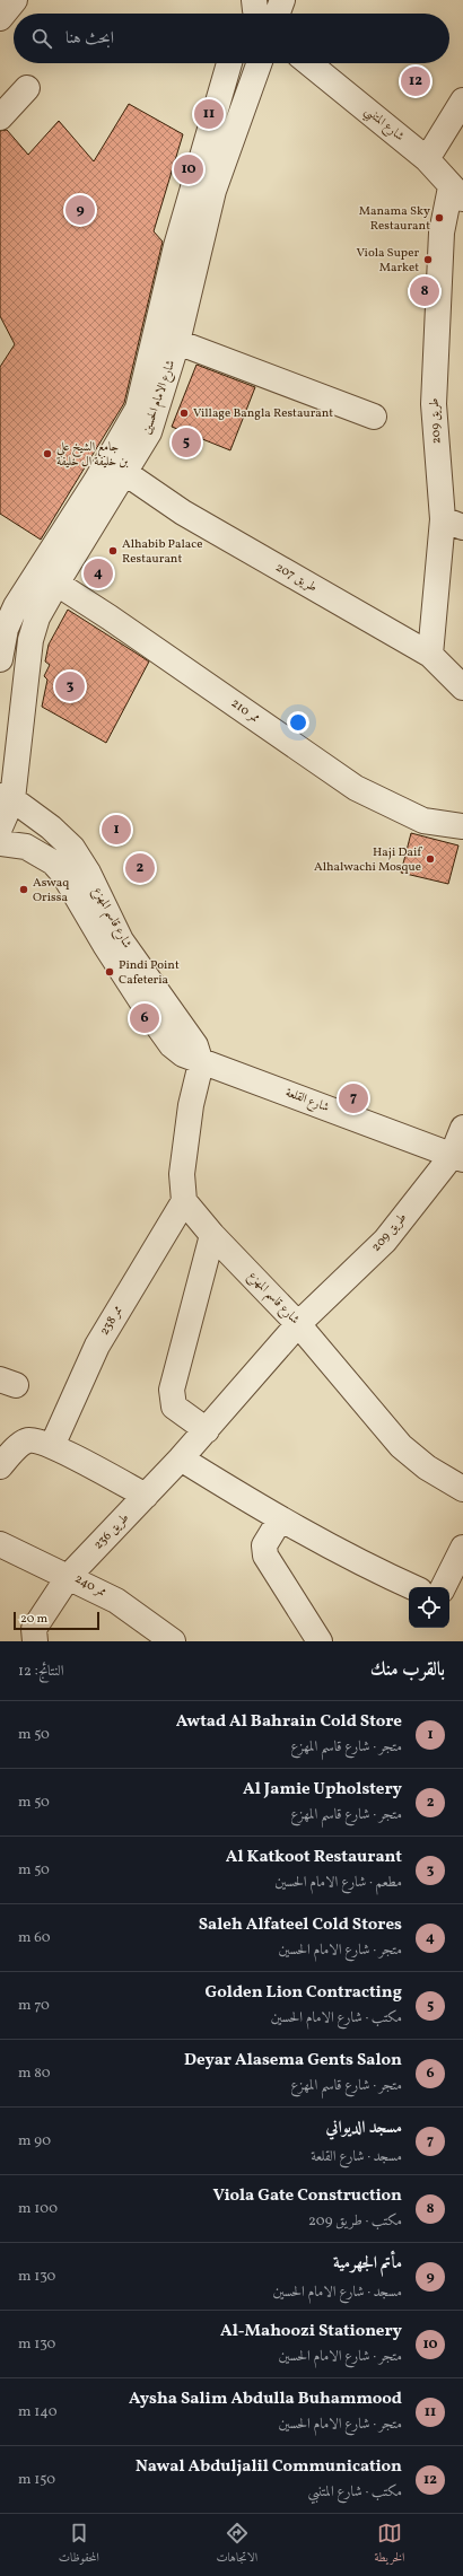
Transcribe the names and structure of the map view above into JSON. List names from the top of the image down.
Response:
{
  "streets": {
    "street": [
      "شارع المتنبي",
      "شارع الامام الحسين",
      "طريق 209",
      "طريق 207",
      "ممر 210",
      "شارع قاسم المهزع",
      "شارع القلعة",
      "ممر 238",
      "طريق 236",
      "ممر 240"
    ]
  },
  "crossings": [
    ["شارع المتنبي", "طريق 209"],
    ["شارع الامام الحسين", "طريق 207"],
    ["شارع الامام الحسين", "ممر 210"],
    ["شارع الامام الحسين", "شارع قاسم المهزع"],
    ["طريق 209", "طريق 207"],
    ["طريق 209", "شارع قاسم المهزع"],
    ["طريق 209", "شارع القلعة"],
    ["طريق 209", "طريق 236"],
    ["شارع قاسم المهزع", "شارع القلعة"],
    ["شارع قاسم المهزع", "ممر 238"],
    ["شارع قاسم المهزع", "طريق 236"],
    ["طريق 236", "ممر 240"]
  ],
  "places": [
    "Manama Sky Restaurant",
    "Viola Super Market",
    "Village Bangla Restaurant",
    "جامع الشيخ علي بن خليفة ال خليفة",
    "Alhabib Palace Restaurant",
    "Haji Daif Alhalwachi Mosque",
    "Aswaq Orissa",
    "Pindi Point Cafeteria"
  ],
  "scale_bar": "20 m",
  "page": {
    "search": "ابحث هنا",
    "pins": [
      "12",
      "11",
      "10",
      "9",
      "8",
      "5",
      "4",
      "3",
      "1",
      "2",
      "6",
      "7"
    ],
    "scale": "20 m",
    "heading": ["بالقرب منك", "النتائج: 12"],
    "list": [
      {
        "mark": "1",
        "name": "Awtad Al Bahrain Cold Store",
        "note": "متجر · شارع قاسم المهزع",
        "value": "50 m"
      },
      {
        "mark": "2",
        "name": "Al Jamie Upholstery",
        "note": "متجر · شارع قاسم المهزع",
        "value": "50 m"
      },
      {
        "mark": "3",
        "name": "Al Katkoot Restaurant",
        "note": "مطعم · شارع الامام الحسين",
        "value": "50 m"
      },
      {
        "mark": "4",
        "name": "Saleh Alfateel Cold Stores",
        "note": "متجر · شارع الامام الحسين",
        "value": "60 m"
      },
      {
        "mark": "5",
        "name": "Golden Lion Contracting",
        "note": "مكتب · شارع الامام الحسين",
        "value": "70 m"
      },
      {
        "mark": "6",
        "name": "Deyar Alasema Gents Salon",
        "note": "متجر · شارع قاسم المهزع",
        "value": "80 m"
      },
      {
        "mark": "7",
        "name": "مسجد الديواني",
        "note": "مسجد · شارع القلعة",
        "value": "90 m"
      },
      {
        "mark": "8",
        "name": "Viola Gate Construction",
        "note": "مكتب · طريق 209",
        "value": "100 m"
      },
      {
        "mark": "9",
        "name": "مأتم الجهرمية",
        "note": "مسجد · شارع الامام الحسين",
        "value": "130 m"
      },
      {
        "mark": "10",
        "name": "Al-Mahoozi Stationery",
        "note": "متجر · شارع الامام الحسين",
        "value": "130 m"
      },
      {
        "mark": "11",
        "name": "Aysha Salim Abdulla Buhammood",
        "note": "متجر · شارع الامام الحسين",
        "value": "140 m"
      },
      {
        "mark": "12",
        "name": "Nawal Abduljalil Communication",
        "note": "مكتب · شارع المتنبي",
        "value": "150 m"
      }
    ],
    "nav": ["الخريطة", "الاتجاهات", "المحفوظات"]
  }
}
